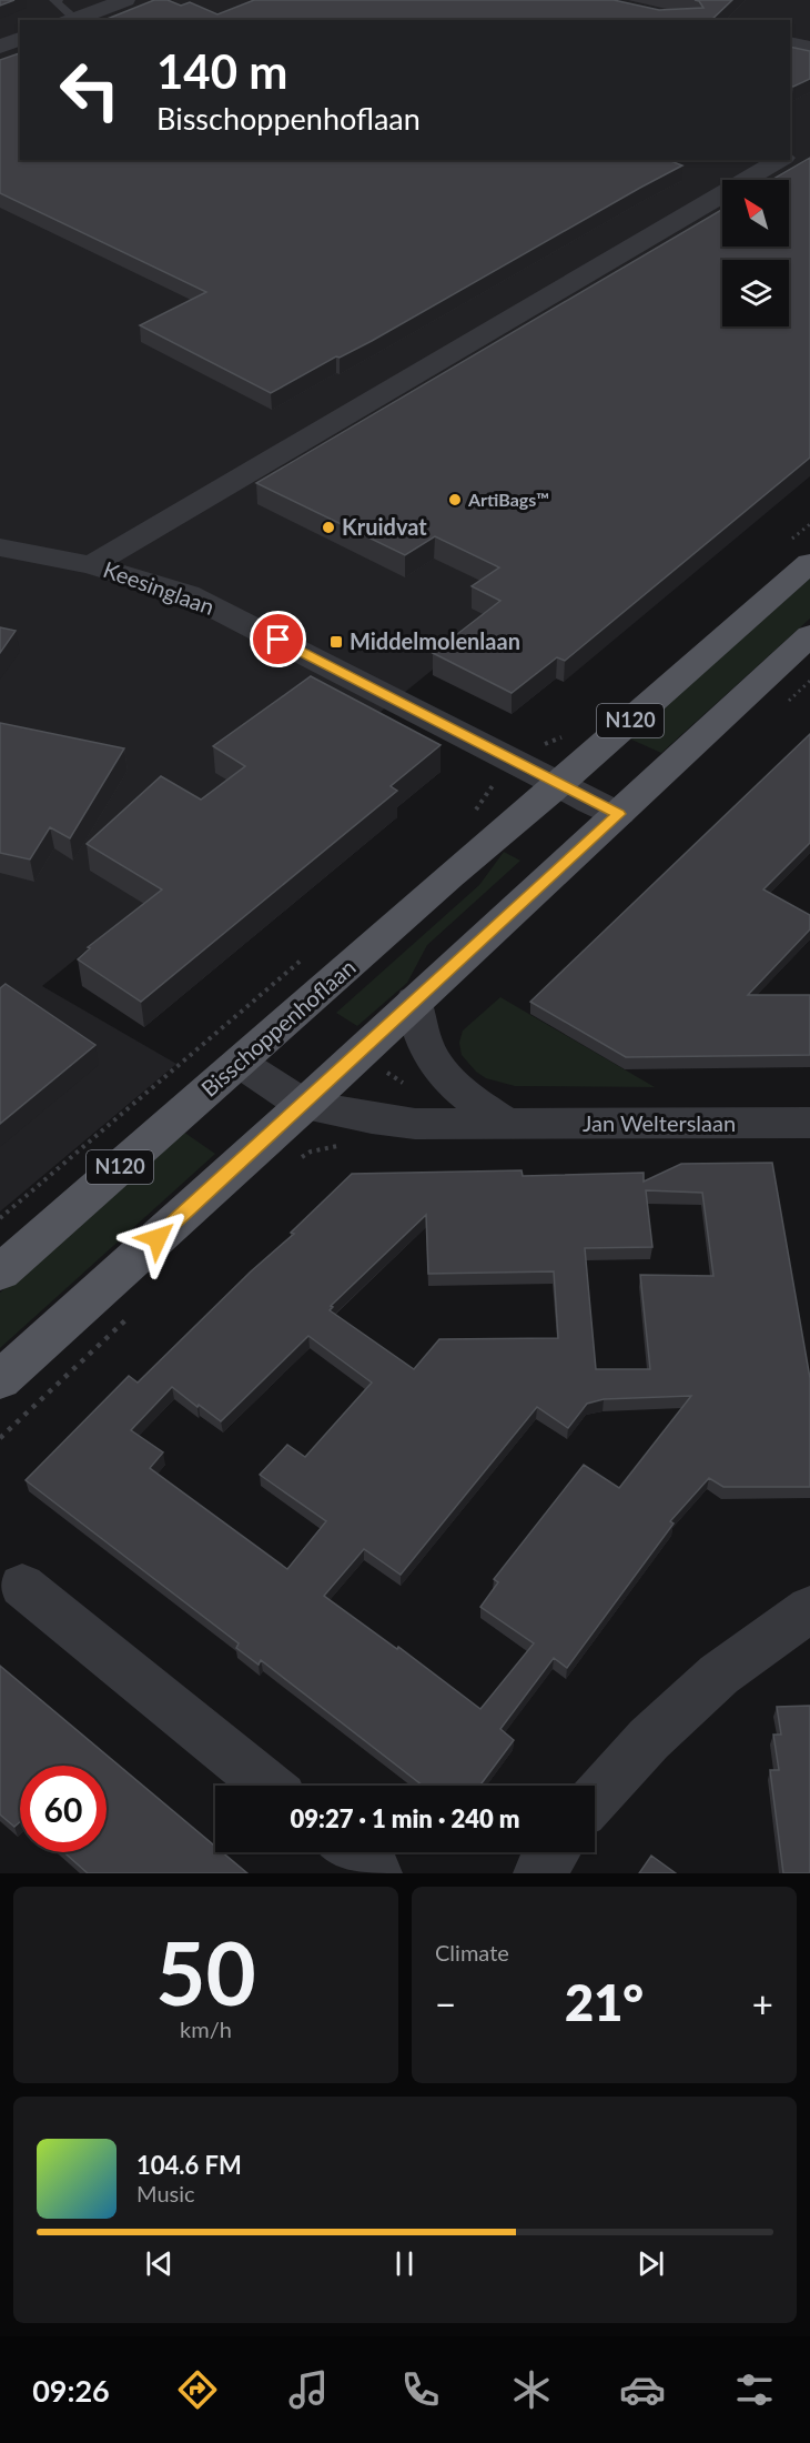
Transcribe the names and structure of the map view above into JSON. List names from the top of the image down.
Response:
{
  "streets": {
    "main road": ["N120", "Bisschoppenhoflaan"],
    "street": ["Keesinglaan", "Jan Welterslaan"]
  },
  "crossings": [
    ["Keesinglaan", "Bisschoppenhoflaan"],
    ["N120", "Jan Welterslaan"],
    ["Bisschoppenhoflaan", "Jan Welterslaan"]
  ],
  "places": {
    "other": ["ArtiBags™", "Kruidvat"],
    "transit": ["Middelmolenlaan"]
  },
  "north": "top left",
  "page": {
    "turn": ["140 m", "Bisschoppenhoflaan"],
    "limit": "60",
    "trip": "09:27 · 1 min · 240 m",
    "tile": [
      ["50", "km/h"],
      "Climate"
    ],
    "heat": ["−", "21°", "+"],
    "song": ["104.6 FM", "Music"],
    "tabs": "09:26"
  }
}
